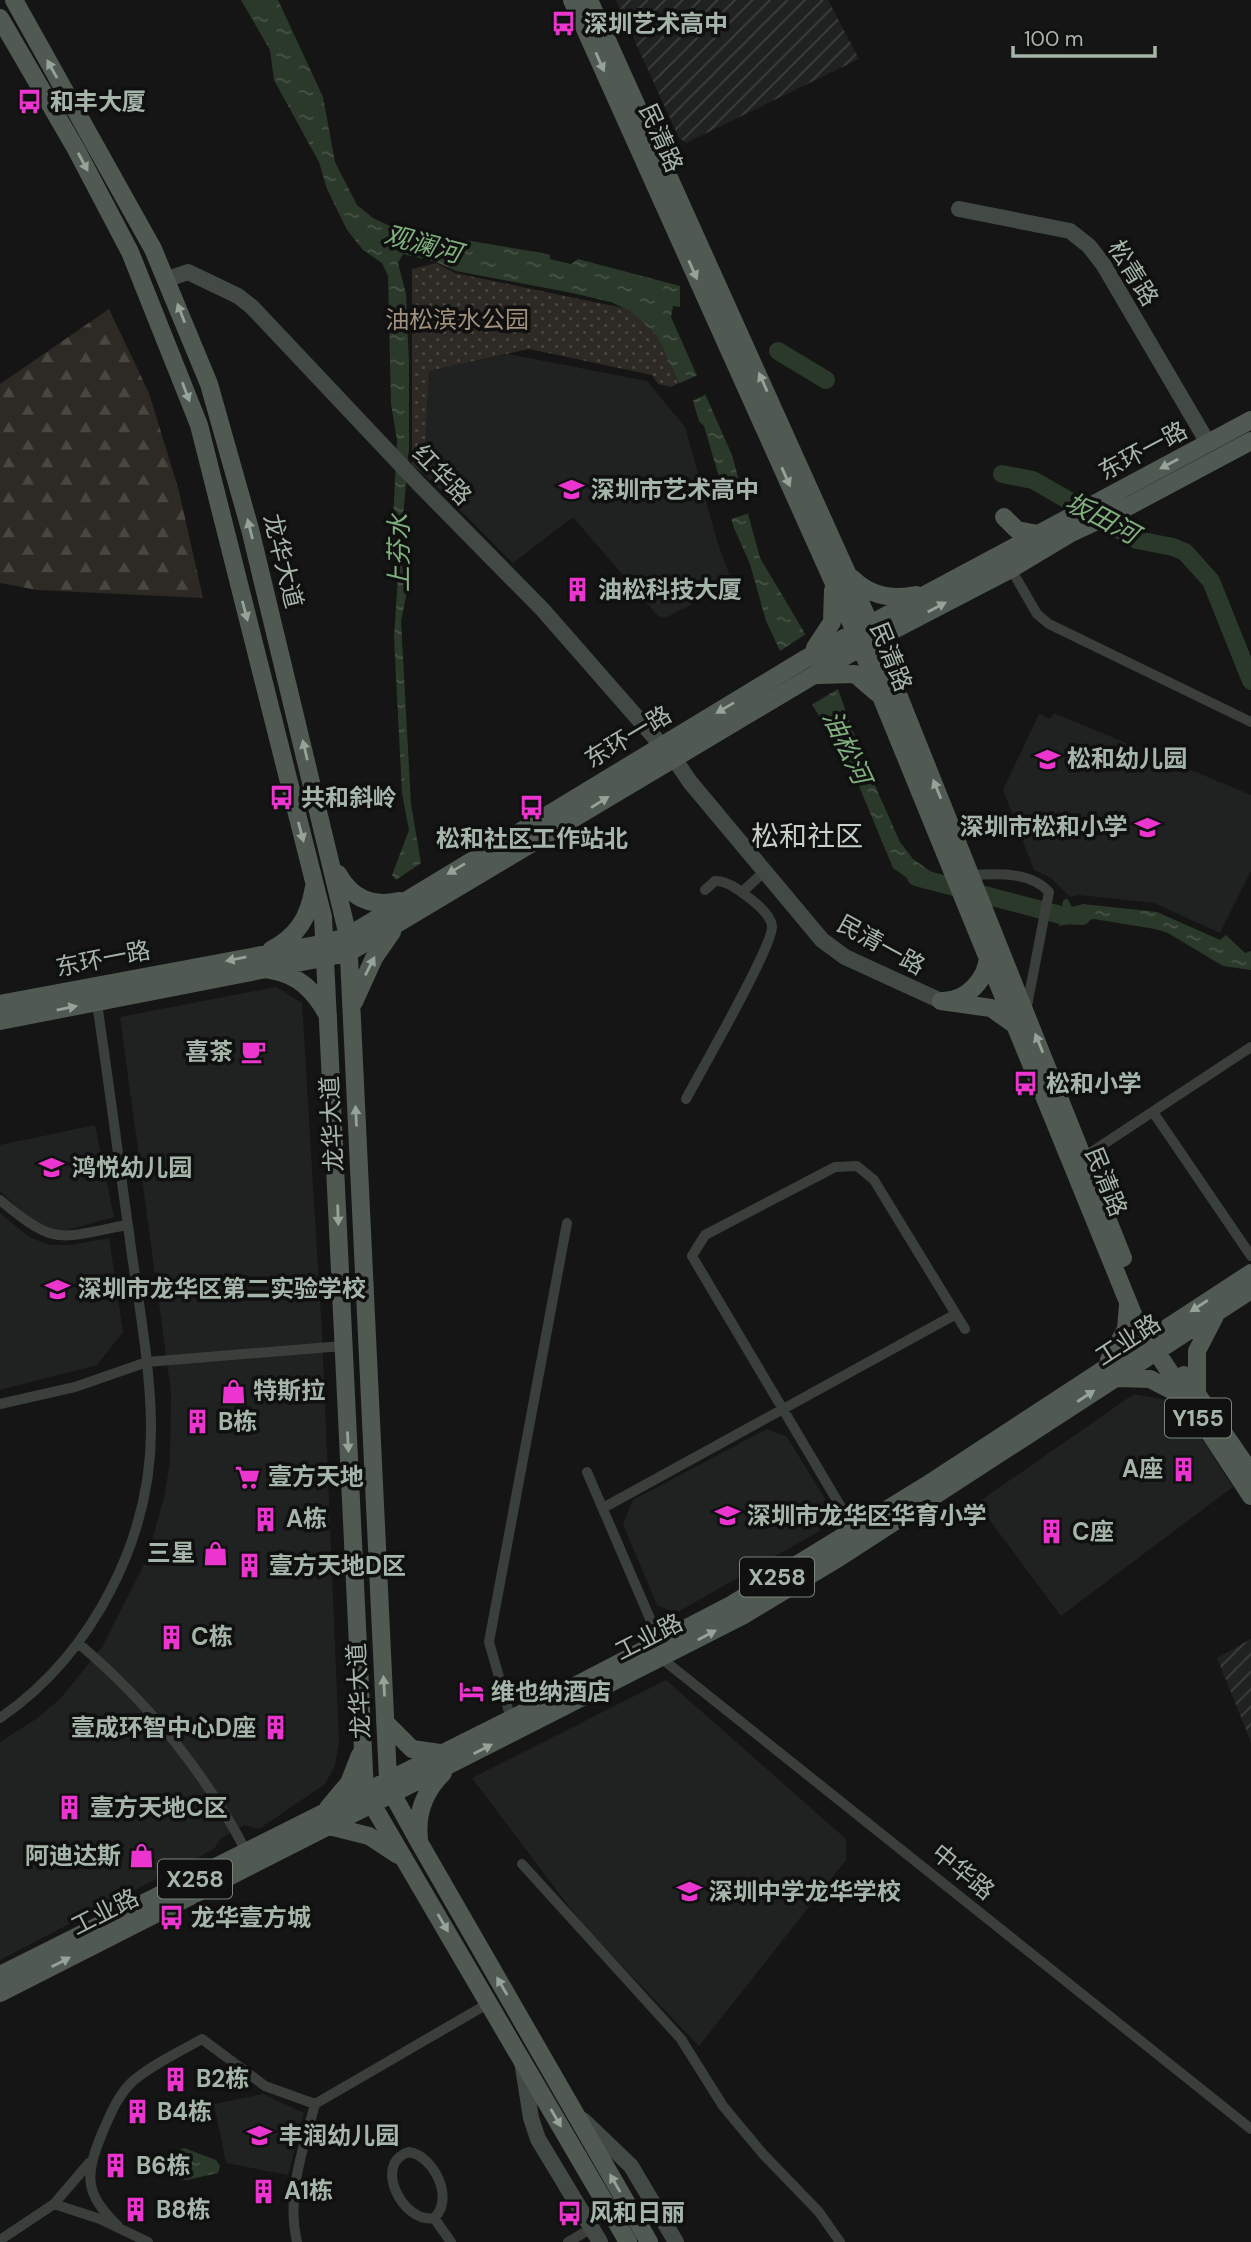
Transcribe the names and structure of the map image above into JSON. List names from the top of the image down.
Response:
{
  "streets": {
    "main road": [
      "民清路",
      "东环一路",
      "龙华大道",
      "工业路",
      "Y155",
      "X258"
    ],
    "street": [
      "松青路",
      "红华路",
      "民清一路",
      "中华路"
    ]
  },
  "crossings": [
    ["民清路", "东环一路"],
    ["民清路", "工业路"],
    ["民清路", "Y155"],
    ["松青路", "东环一路"],
    ["东环一路", "红华路"],
    ["东环一路", "龙华大道"],
    ["东环一路", "民清一路"],
    ["红华路", "龙华大道"],
    ["红华路", "民清一路"],
    ["龙华大道", "工业路"],
    ["工业路", "Y155"],
    ["工业路", "中华路"]
  ],
  "districts": ["松和社区"],
  "water": [
    "观澜河",
    "坂田河",
    "上芬水",
    "油松河"
  ],
  "parks": ["油松滨水公园"],
  "places": {
    "bus stop": [
      "深圳艺术高中",
      "和丰大厦",
      "共和斜岭",
      "松和社区工作站北",
      "松和小学",
      "龙华壹方城",
      "风和日丽"
    ],
    "school or university": [
      "深圳市艺术高中",
      "松和幼儿园",
      "深圳市松和小学",
      "鸿悦幼儿园",
      "深圳市龙华区第二实验学校",
      "深圳市龙华区华育小学",
      "深圳中学龙华学校",
      "丰润幼儿园"
    ],
    "building": [
      "油松科技大厦",
      "B栋",
      "A座",
      "A栋",
      "C座",
      "壹方天地D区",
      "C栋",
      "壹成环智中心D座",
      "壹方天地C区",
      "B2栋",
      "B4栋",
      "B6栋",
      "A1栋",
      "B8栋"
    ],
    "cafe": ["喜茶"],
    "shop": ["特斯拉", "三星", "阿迪达斯"],
    "supermarket": ["壹方天地"],
    "hotel": ["维也纳酒店"]
  },
  "scale_bar": "100 m"
}
